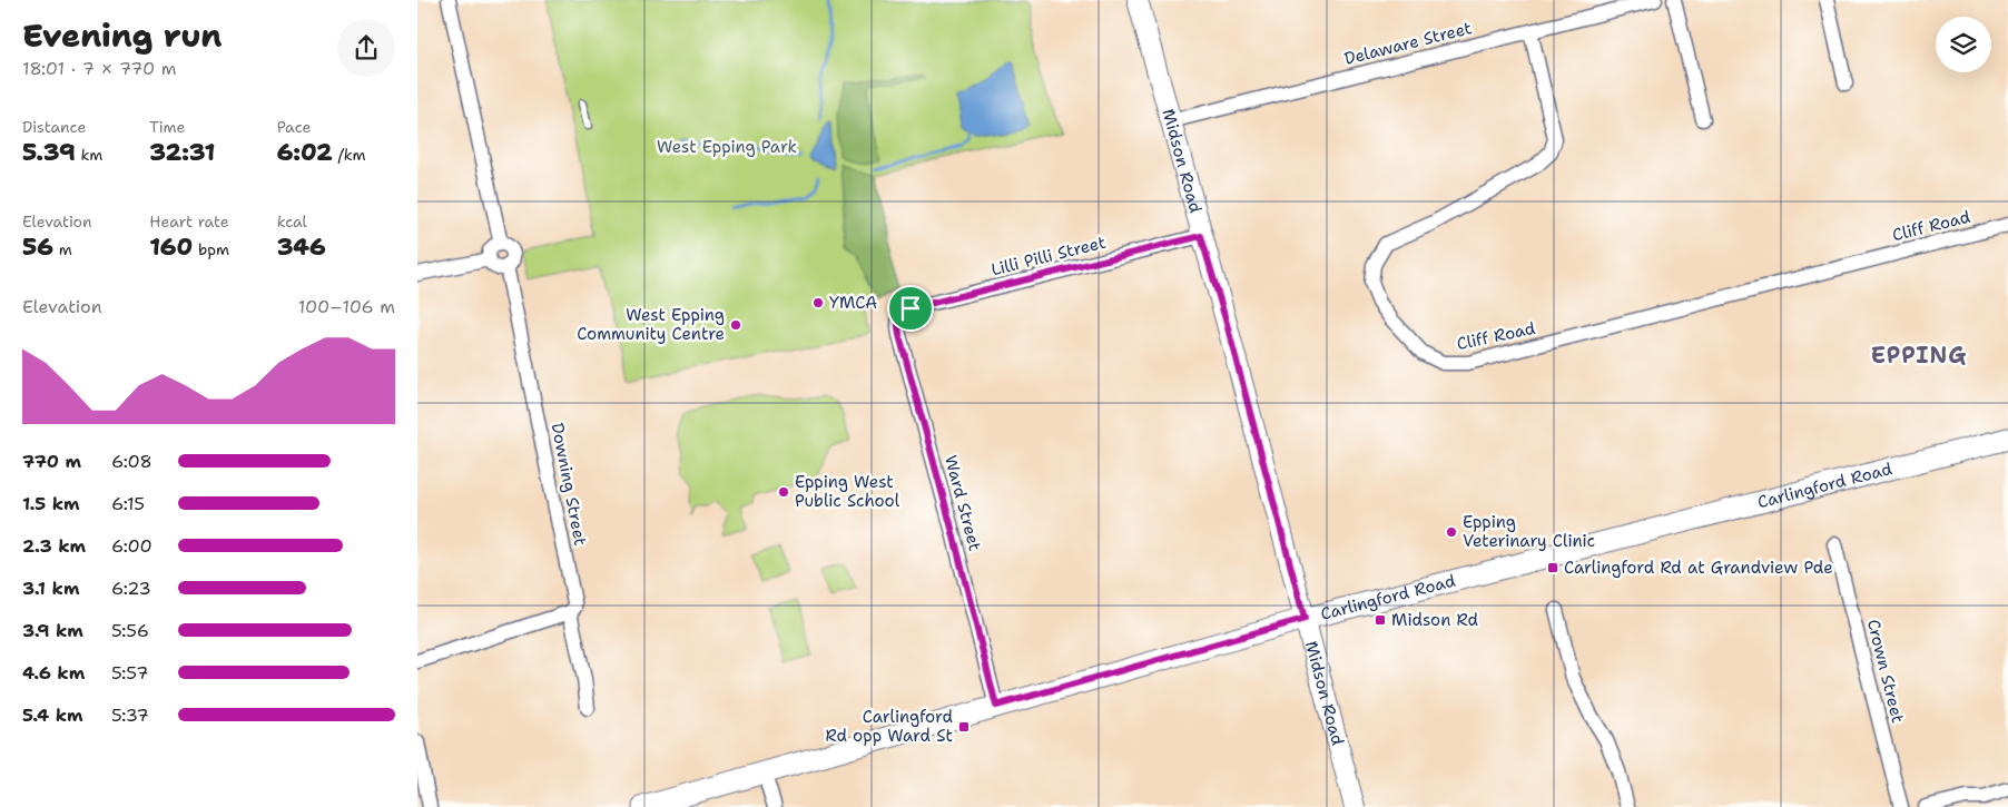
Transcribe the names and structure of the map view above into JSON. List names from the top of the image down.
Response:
{
  "streets": {
    "main road": ["Carlingford Road"],
    "street": [
      "Delaware Street",
      "Midson Road",
      "Cliff Road",
      "Lilli Pilli Street",
      "Downing Street",
      "Ward Street",
      "Crown Street"
    ]
  },
  "crossings": [
    ["Delaware Street", "Midson Road"],
    ["Delaware Street", "Cliff Road"],
    ["Midson Road", "Lilli Pilli Street"],
    ["Midson Road", "Carlingford Road"],
    ["Lilli Pilli Street", "Ward Street"],
    ["Carlingford Road", "Ward Street"]
  ],
  "districts": ["EPPING"],
  "parks": ["West Epping Park"],
  "places": {
    "other": [
      "YMCA",
      "West Epping Community Centre",
      "Epping West Public School",
      "Epping Veterinary Clinic"
    ],
    "transit": ["Carlingford Rd at Grandview Pde", "Midson Rd", "Carlingford Rd opp Ward St"]
  },
  "page": {
    "heading": ["Evening run", "18:01 · 7 × 770 m"],
    "stats": [
      ["Distance", "5.39 km"],
      ["Time", "32:31"],
      ["Pace", "6:02 /km"],
      ["Elevation", "56 m"],
      ["Heart rate", "160 bpm"],
      ["kcal", "346"]
    ],
    "chart": ["Elevation", "100–106 m"],
    "list": [
      {
        "name": "770 m",
        "note": "6:08"
      },
      {
        "name": "1.5 km",
        "note": "6:15"
      },
      {
        "name": "2.3 km",
        "note": "6:00"
      },
      {
        "name": "3.1 km",
        "note": "6:23"
      },
      {
        "name": "3.9 km",
        "note": "5:56"
      },
      {
        "name": "4.6 km",
        "note": "5:57"
      },
      {
        "name": "5.4 km",
        "note": "5:37"
      }
    ]
  }
}
